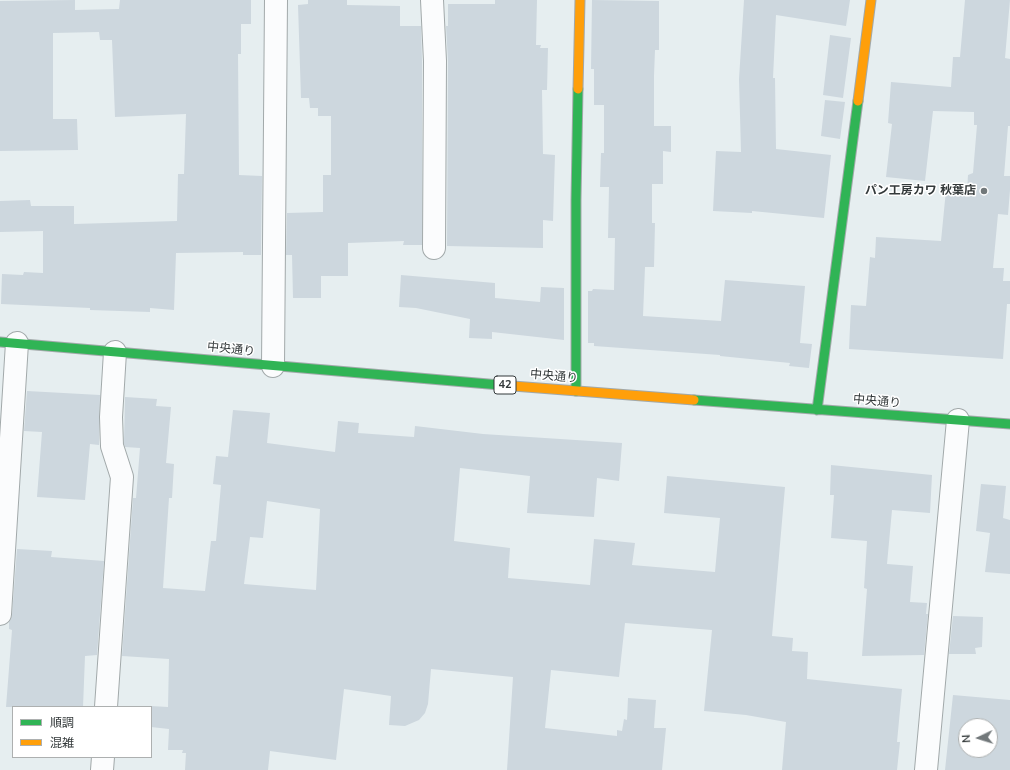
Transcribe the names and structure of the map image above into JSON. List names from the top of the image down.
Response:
{
  "streets": {
    "main road": ["中央通り", "42"]
  },
  "places": ["パン工房カワ 秋葉店"],
  "legend": ["順調", "混雑"],
  "north": "left"
}
